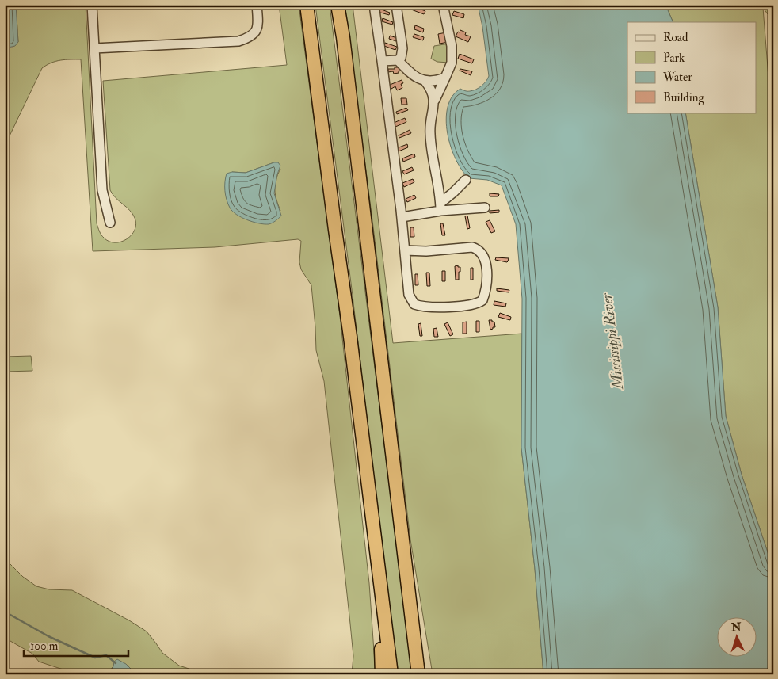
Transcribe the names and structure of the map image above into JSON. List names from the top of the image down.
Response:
{
  "water": ["Mississippi River"],
  "legend": [
    "Road",
    "Park",
    "Water",
    "Building"
  ],
  "scale_bar": "100 m",
  "north": "top"
}
